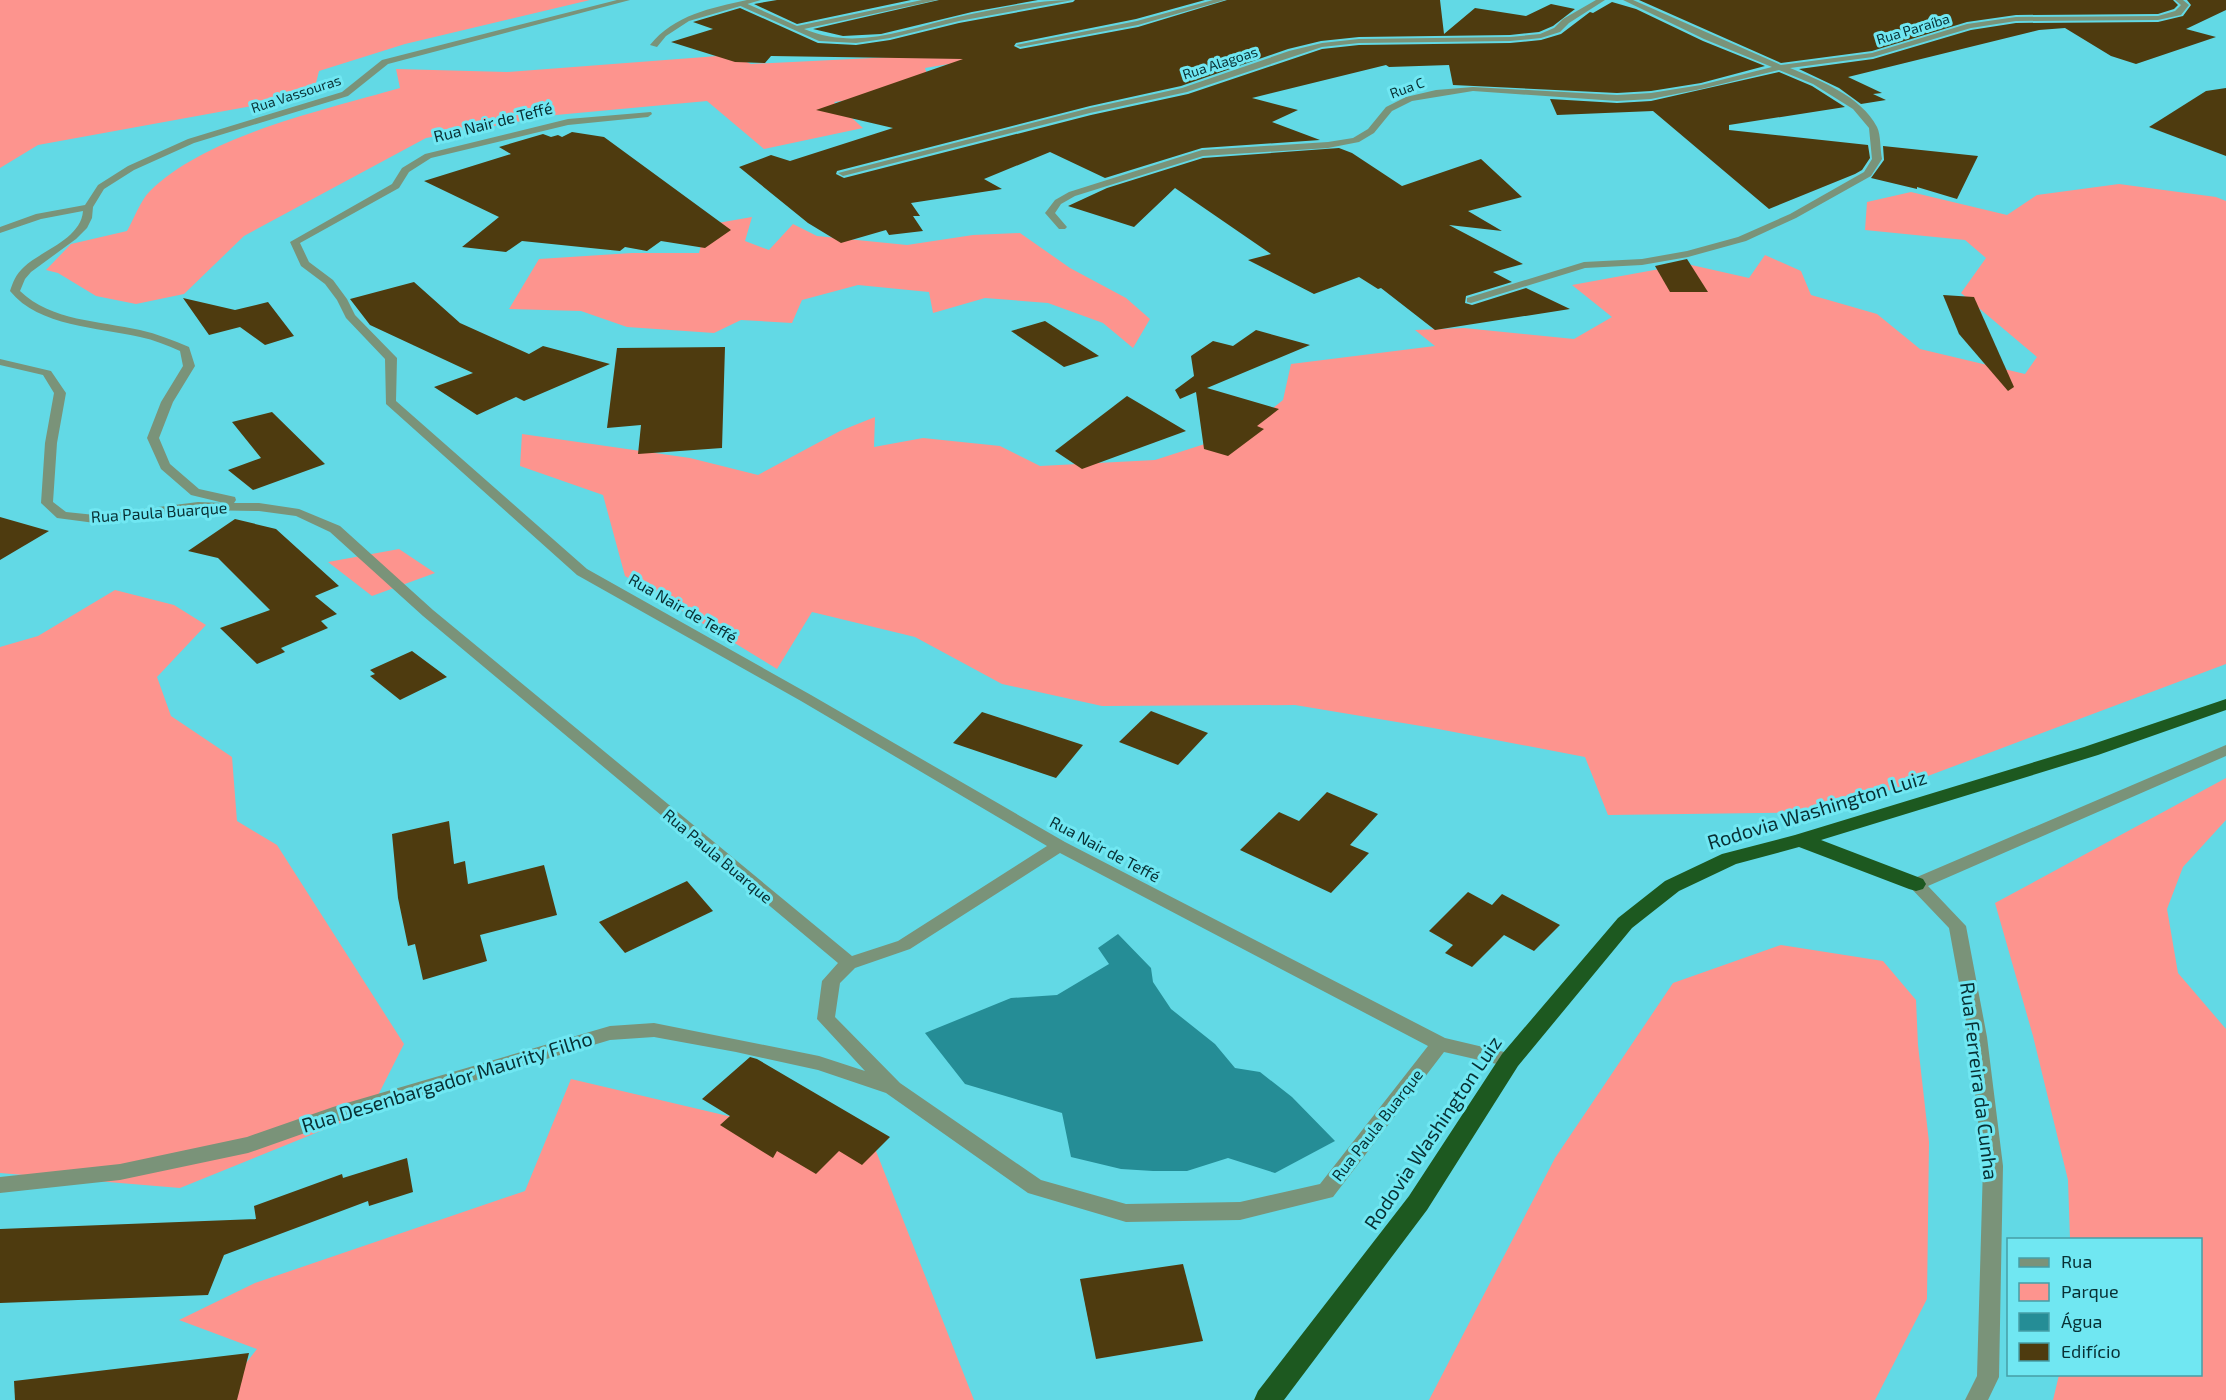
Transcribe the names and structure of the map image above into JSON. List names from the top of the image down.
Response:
{
  "streets": {
    "highway": ["Rodovia Washington Luiz"],
    "street": [
      "Rua Paraíba",
      "Rua Alagoas",
      "Rua C",
      "Rua Vassouras",
      "Rua Nair de Teffé",
      "Rua Paula Buarque",
      "Rua Ferreira da Cunha",
      "Rua Desenbargador Maurity Filho"
    ]
  },
  "crossings": [
    ["Rua Paraíba", "Rua C"],
    ["Rua Vassouras", "Rua Paula Buarque"],
    ["Rua Nair de Teffé", "Rua Paula Buarque"],
    ["Rua Nair de Teffé", "Rodovia Washington Luiz"],
    ["Rua Paula Buarque", "Rua Desenbargador Maurity Filho"]
  ],
  "legend": [
    "Rua",
    "Parque",
    "Água",
    "Edifício"
  ]
}
